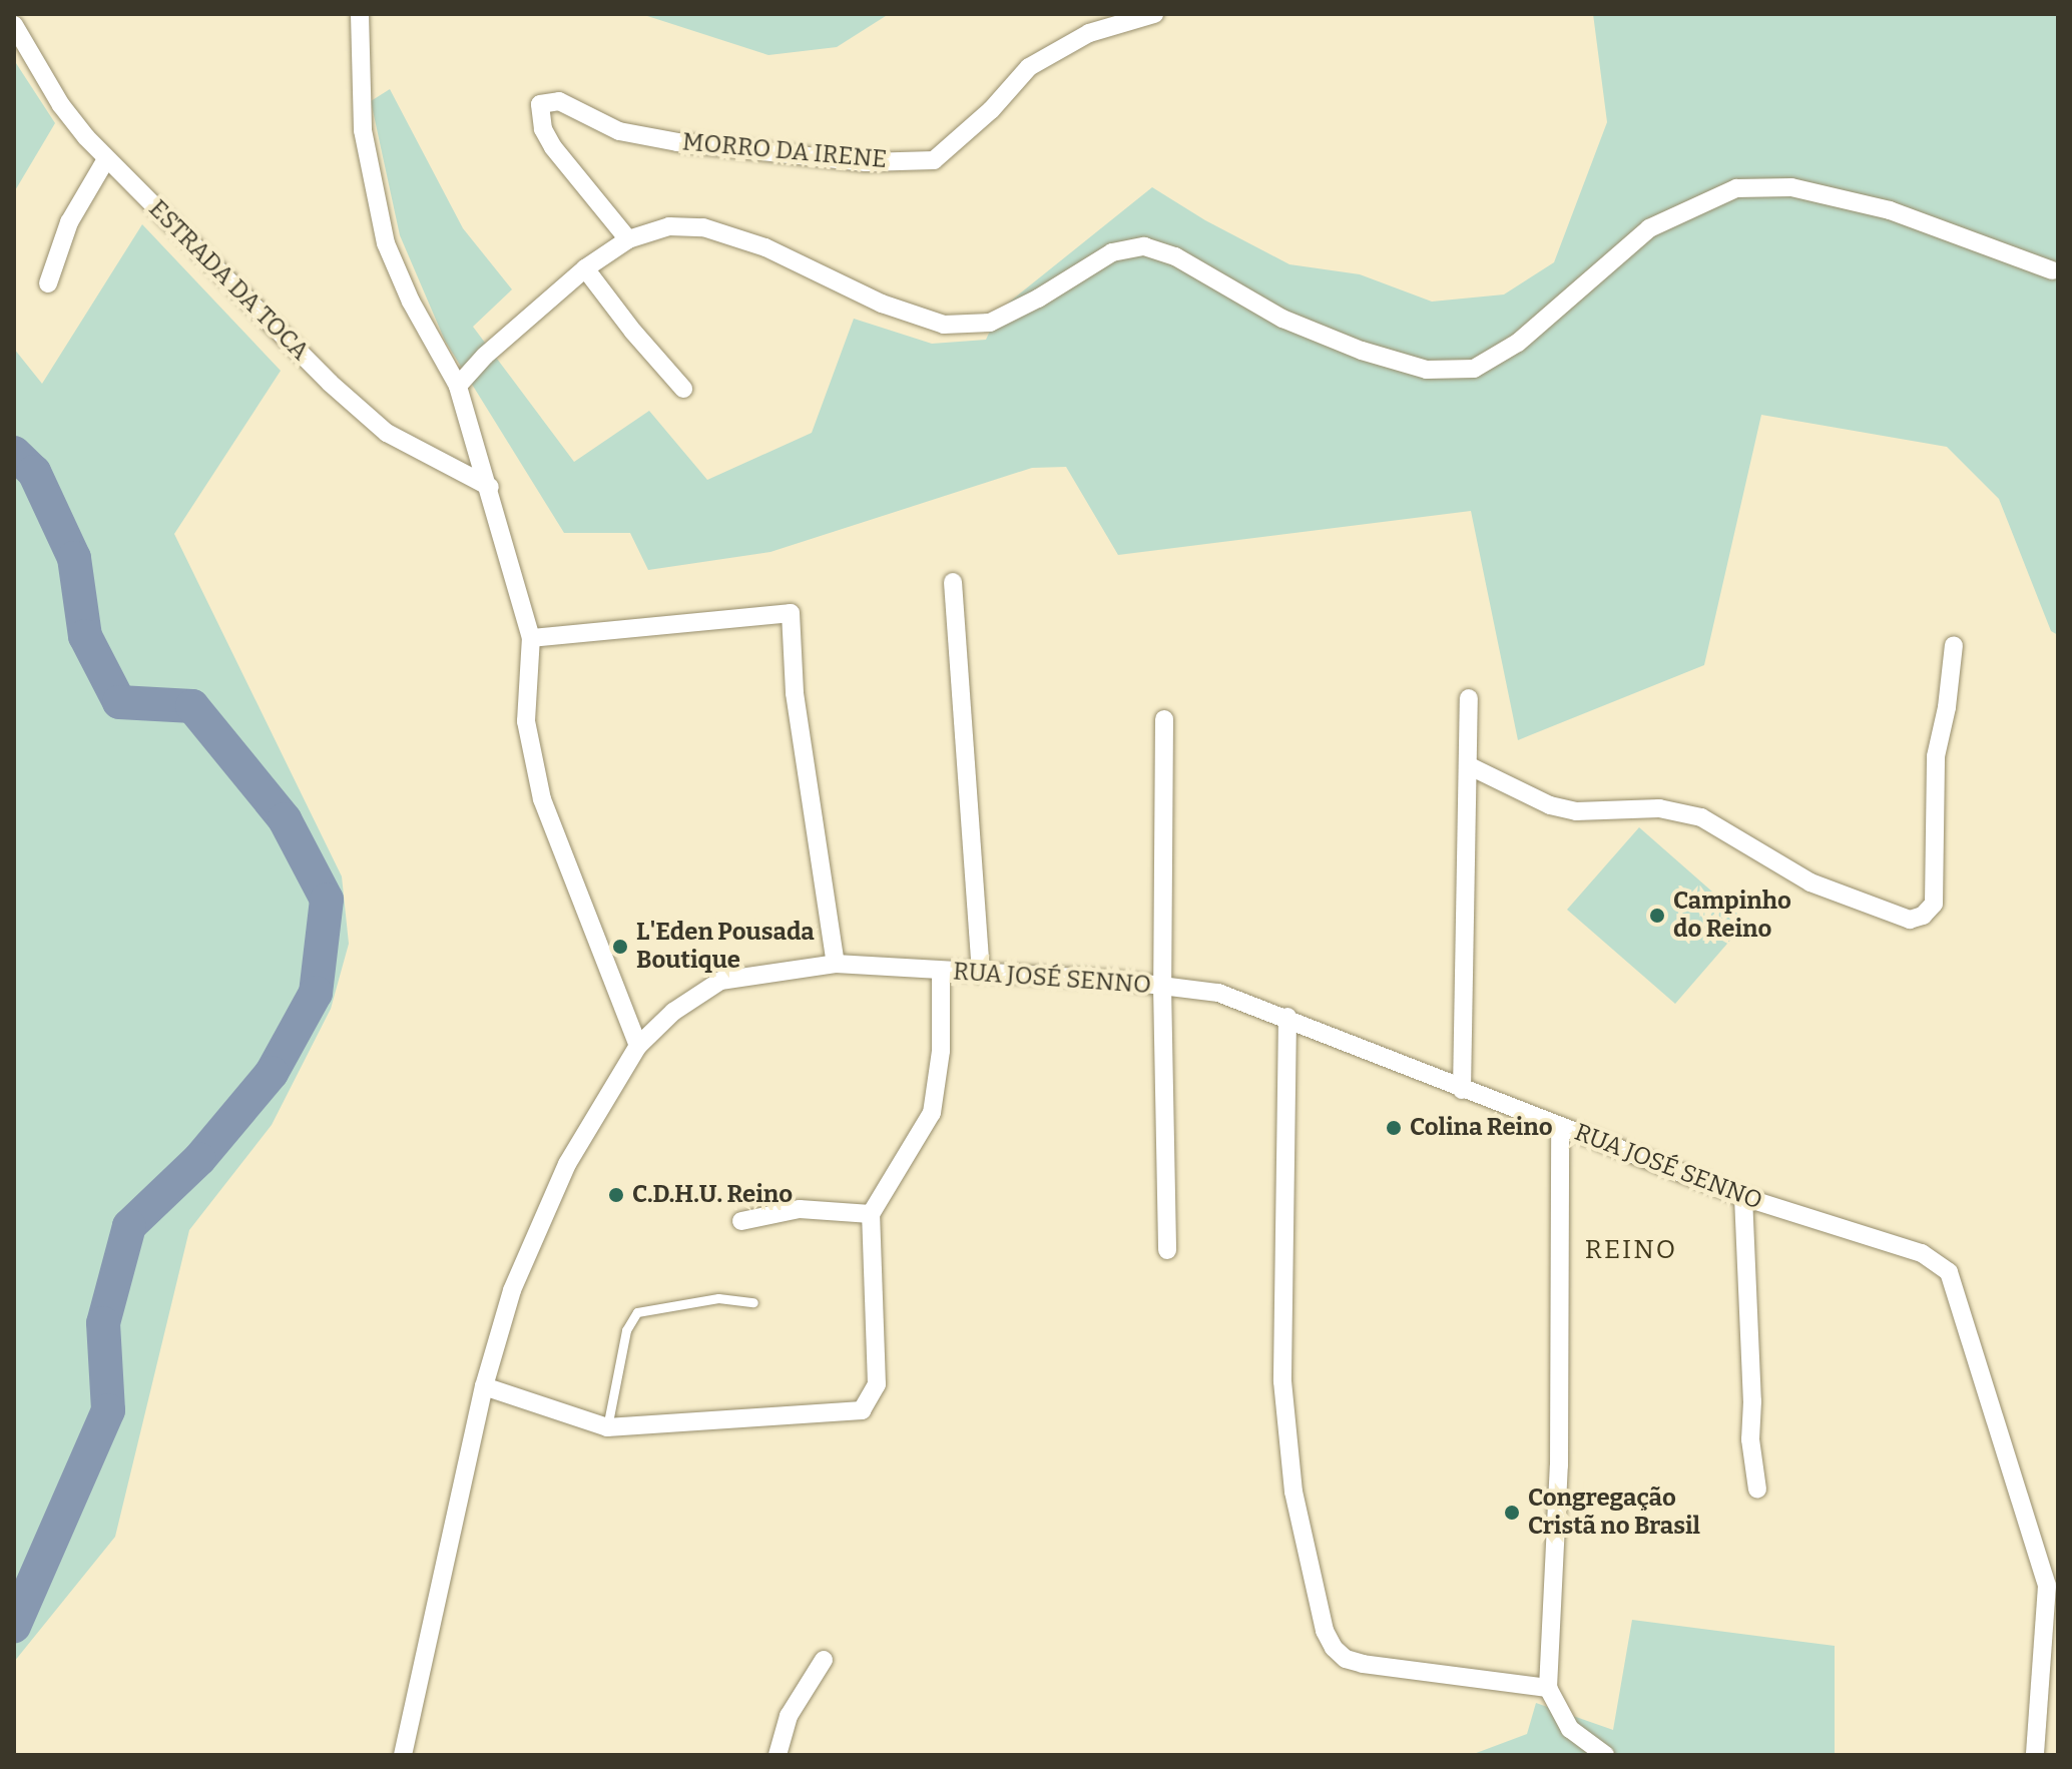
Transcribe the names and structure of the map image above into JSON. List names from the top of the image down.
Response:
{
  "streets": {
    "street": ["MORRO DA IRENE", "ESTRADA DA TOCA", "RUA JOSÉ SENNO"]
  },
  "districts": ["REINO"],
  "places": [
    "Campinho do Reino",
    "L'Eden Pousada Boutique",
    "Colina Reino",
    "C.D.H.U. Reino",
    "Congregação Cristã no Brasil"
  ]
}
